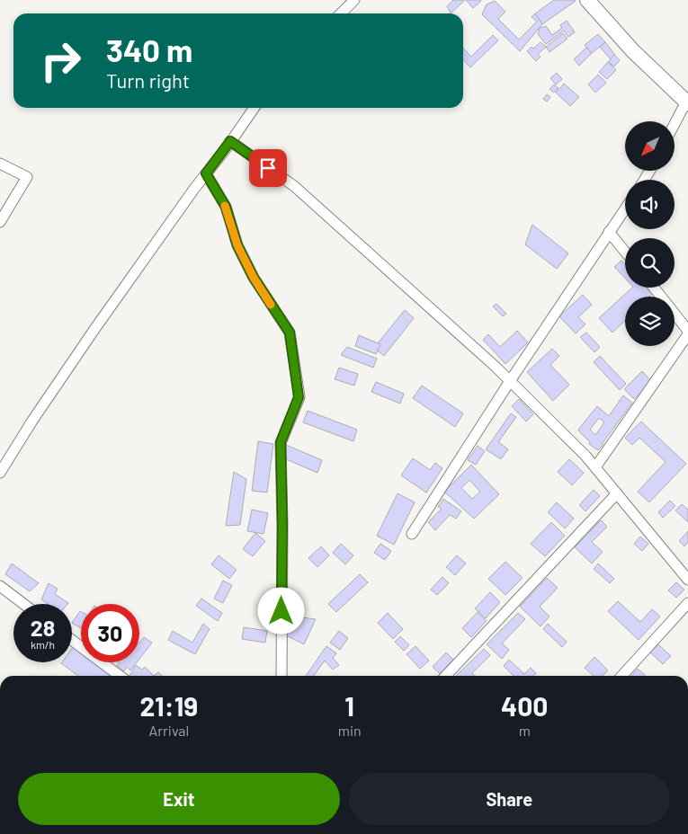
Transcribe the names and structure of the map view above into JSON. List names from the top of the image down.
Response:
{
  "north": "bottom left",
  "page": {
    "turn": ["340 m", "Turn right"],
    "speed": "28 km/h",
    "limit": "30",
    "eta": [
      "21:19",
      "Arrival",
      "1",
      "min",
      "400",
      "m"
    ],
    "buttons": ["Exit", "Share"]
  }
}
